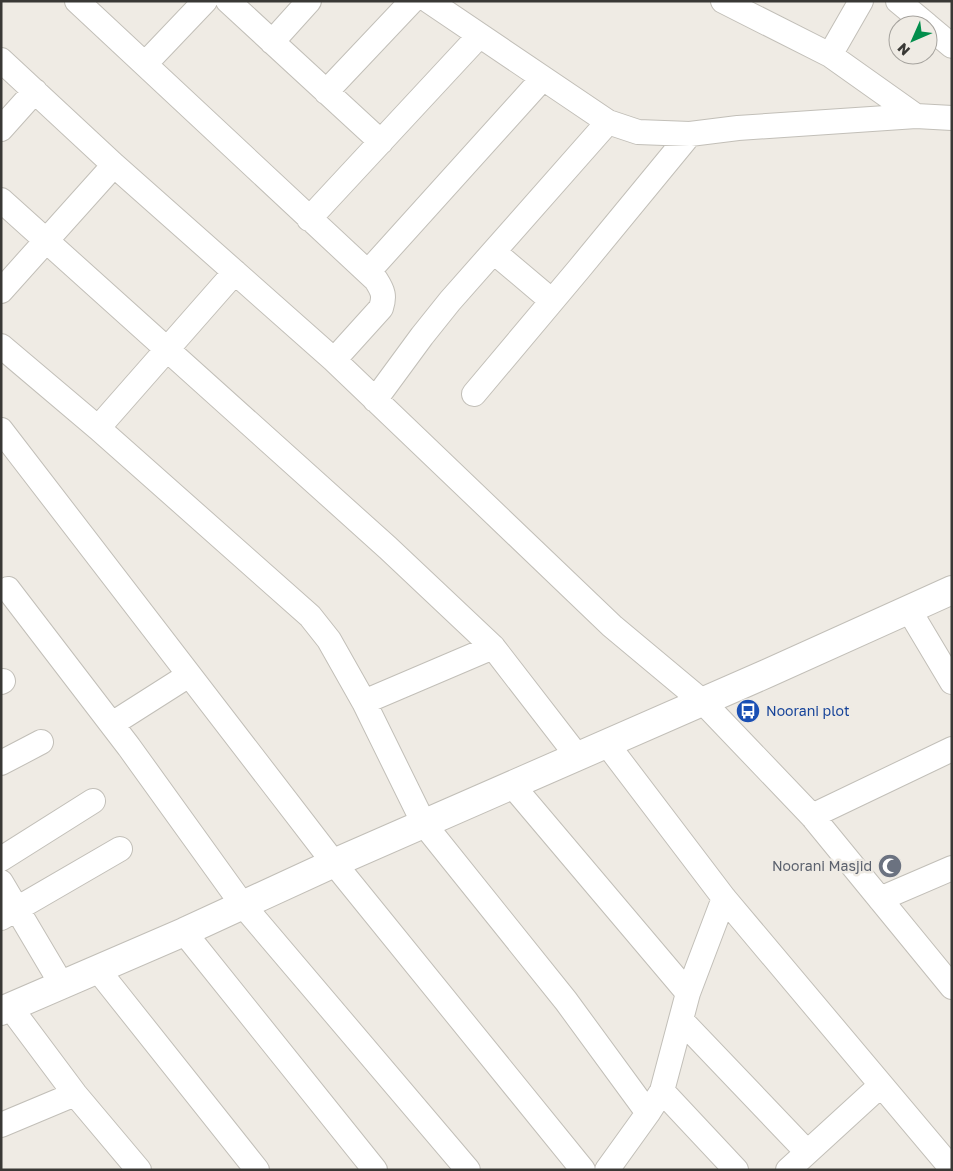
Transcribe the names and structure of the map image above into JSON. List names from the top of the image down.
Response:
{
  "places": {
    "bus stop": ["Noorani plot"],
    "mosque": ["Noorani Masjid"]
  },
  "north": "bottom left"
}
